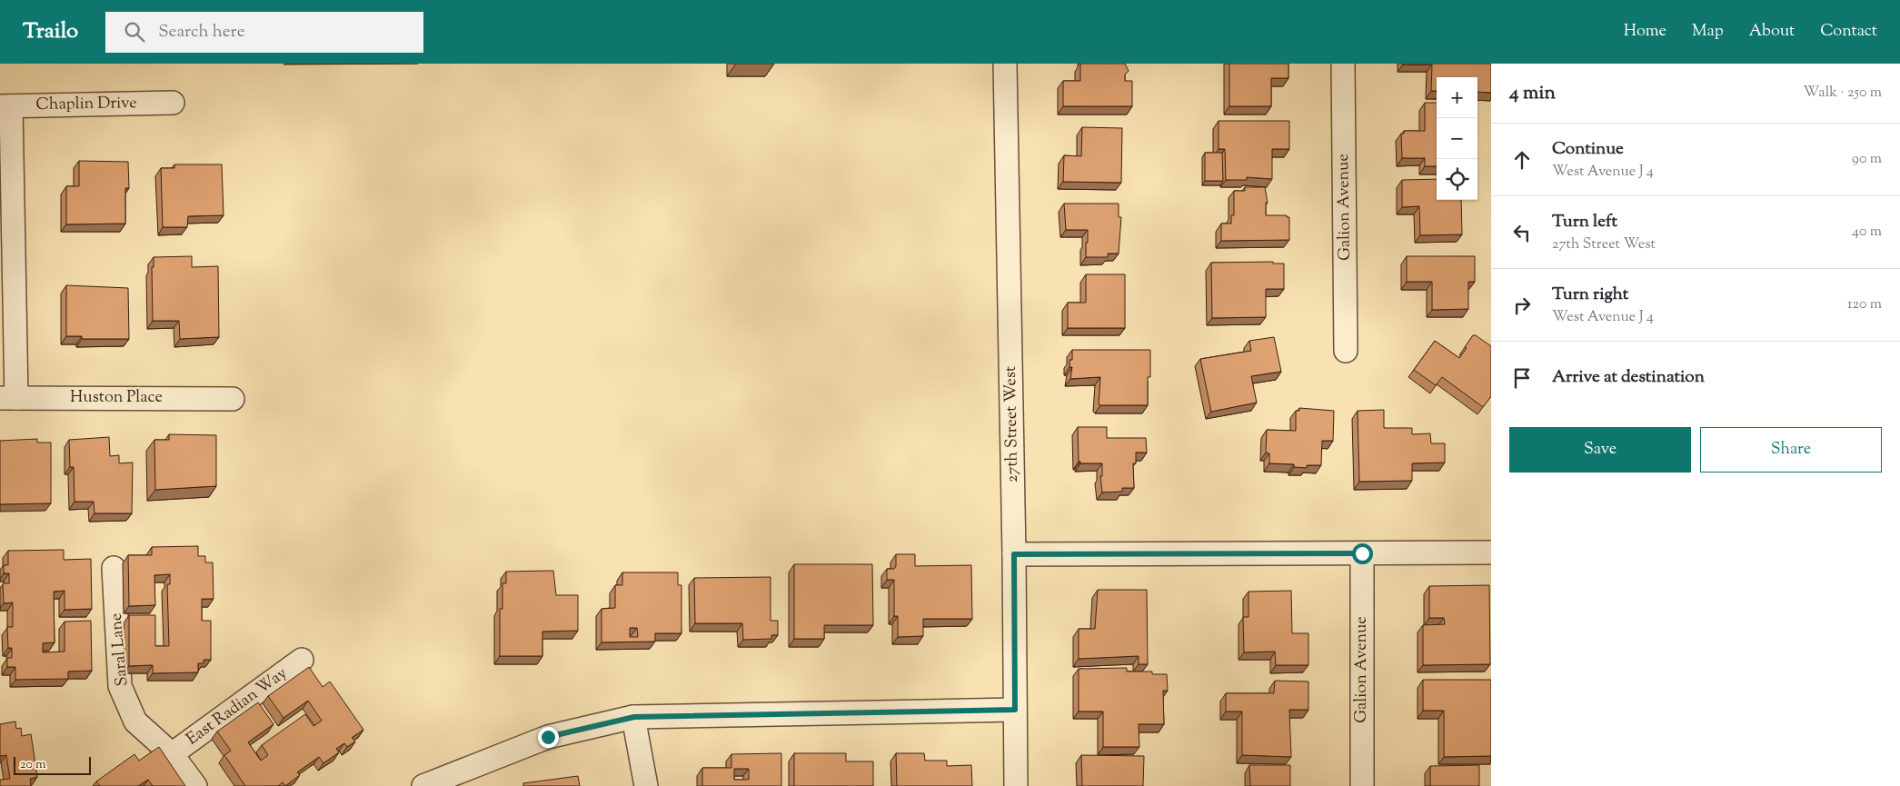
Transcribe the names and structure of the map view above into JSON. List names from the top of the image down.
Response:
{
  "streets": {
    "street": [
      "Chaplin Drive",
      "Galion Avenue",
      "Huston Place",
      "27th Street West",
      "Saral Lane",
      "East Radian Way"
    ]
  },
  "crossings": [
    ["Saral Lane", "East Radian Way"]
  ],
  "scale_bar": "20 m",
  "page": {
    "header": "Trailo",
    "search": "Search here",
    "nav": [
      "Home",
      "Map",
      "About",
      "Contact"
    ],
    "heading": ["4 min", "Walk · 250 m"],
    "map_buttons": ["+", "−"],
    "list": [
      ["Continue", "West Avenue J 4", "90 m"],
      ["Turn left", "27th Street West", "40 m"],
      ["Turn right", "West Avenue J 4", "120 m"],
      "Arrive at destination"
    ],
    "buttons": ["Save", "Share"],
    "scale": "20 m"
  }
}
